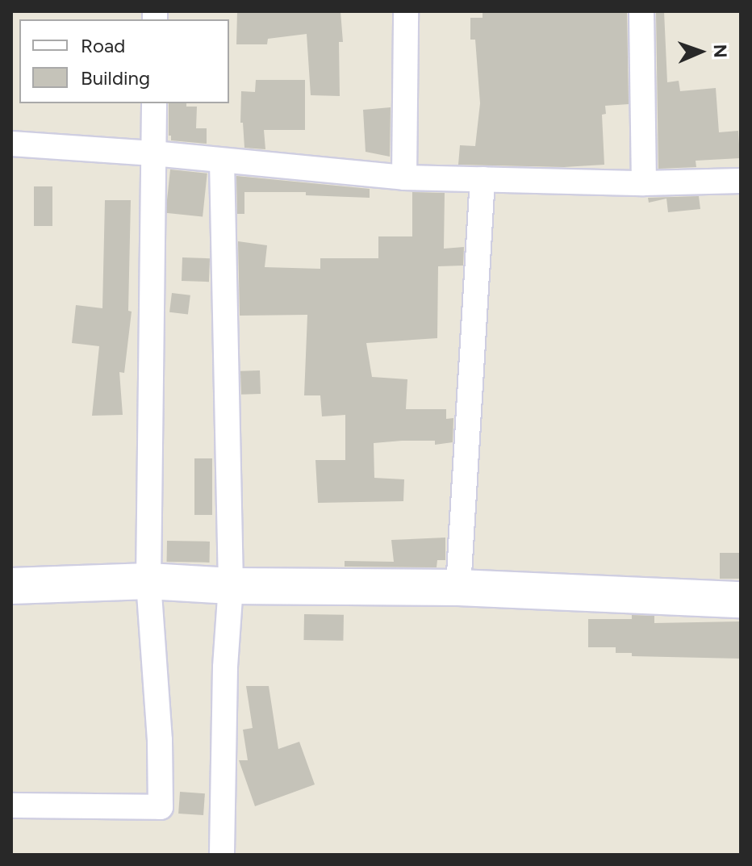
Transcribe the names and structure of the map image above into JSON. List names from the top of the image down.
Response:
{
  "legend": ["Road", "Building"],
  "north": "right"
}
